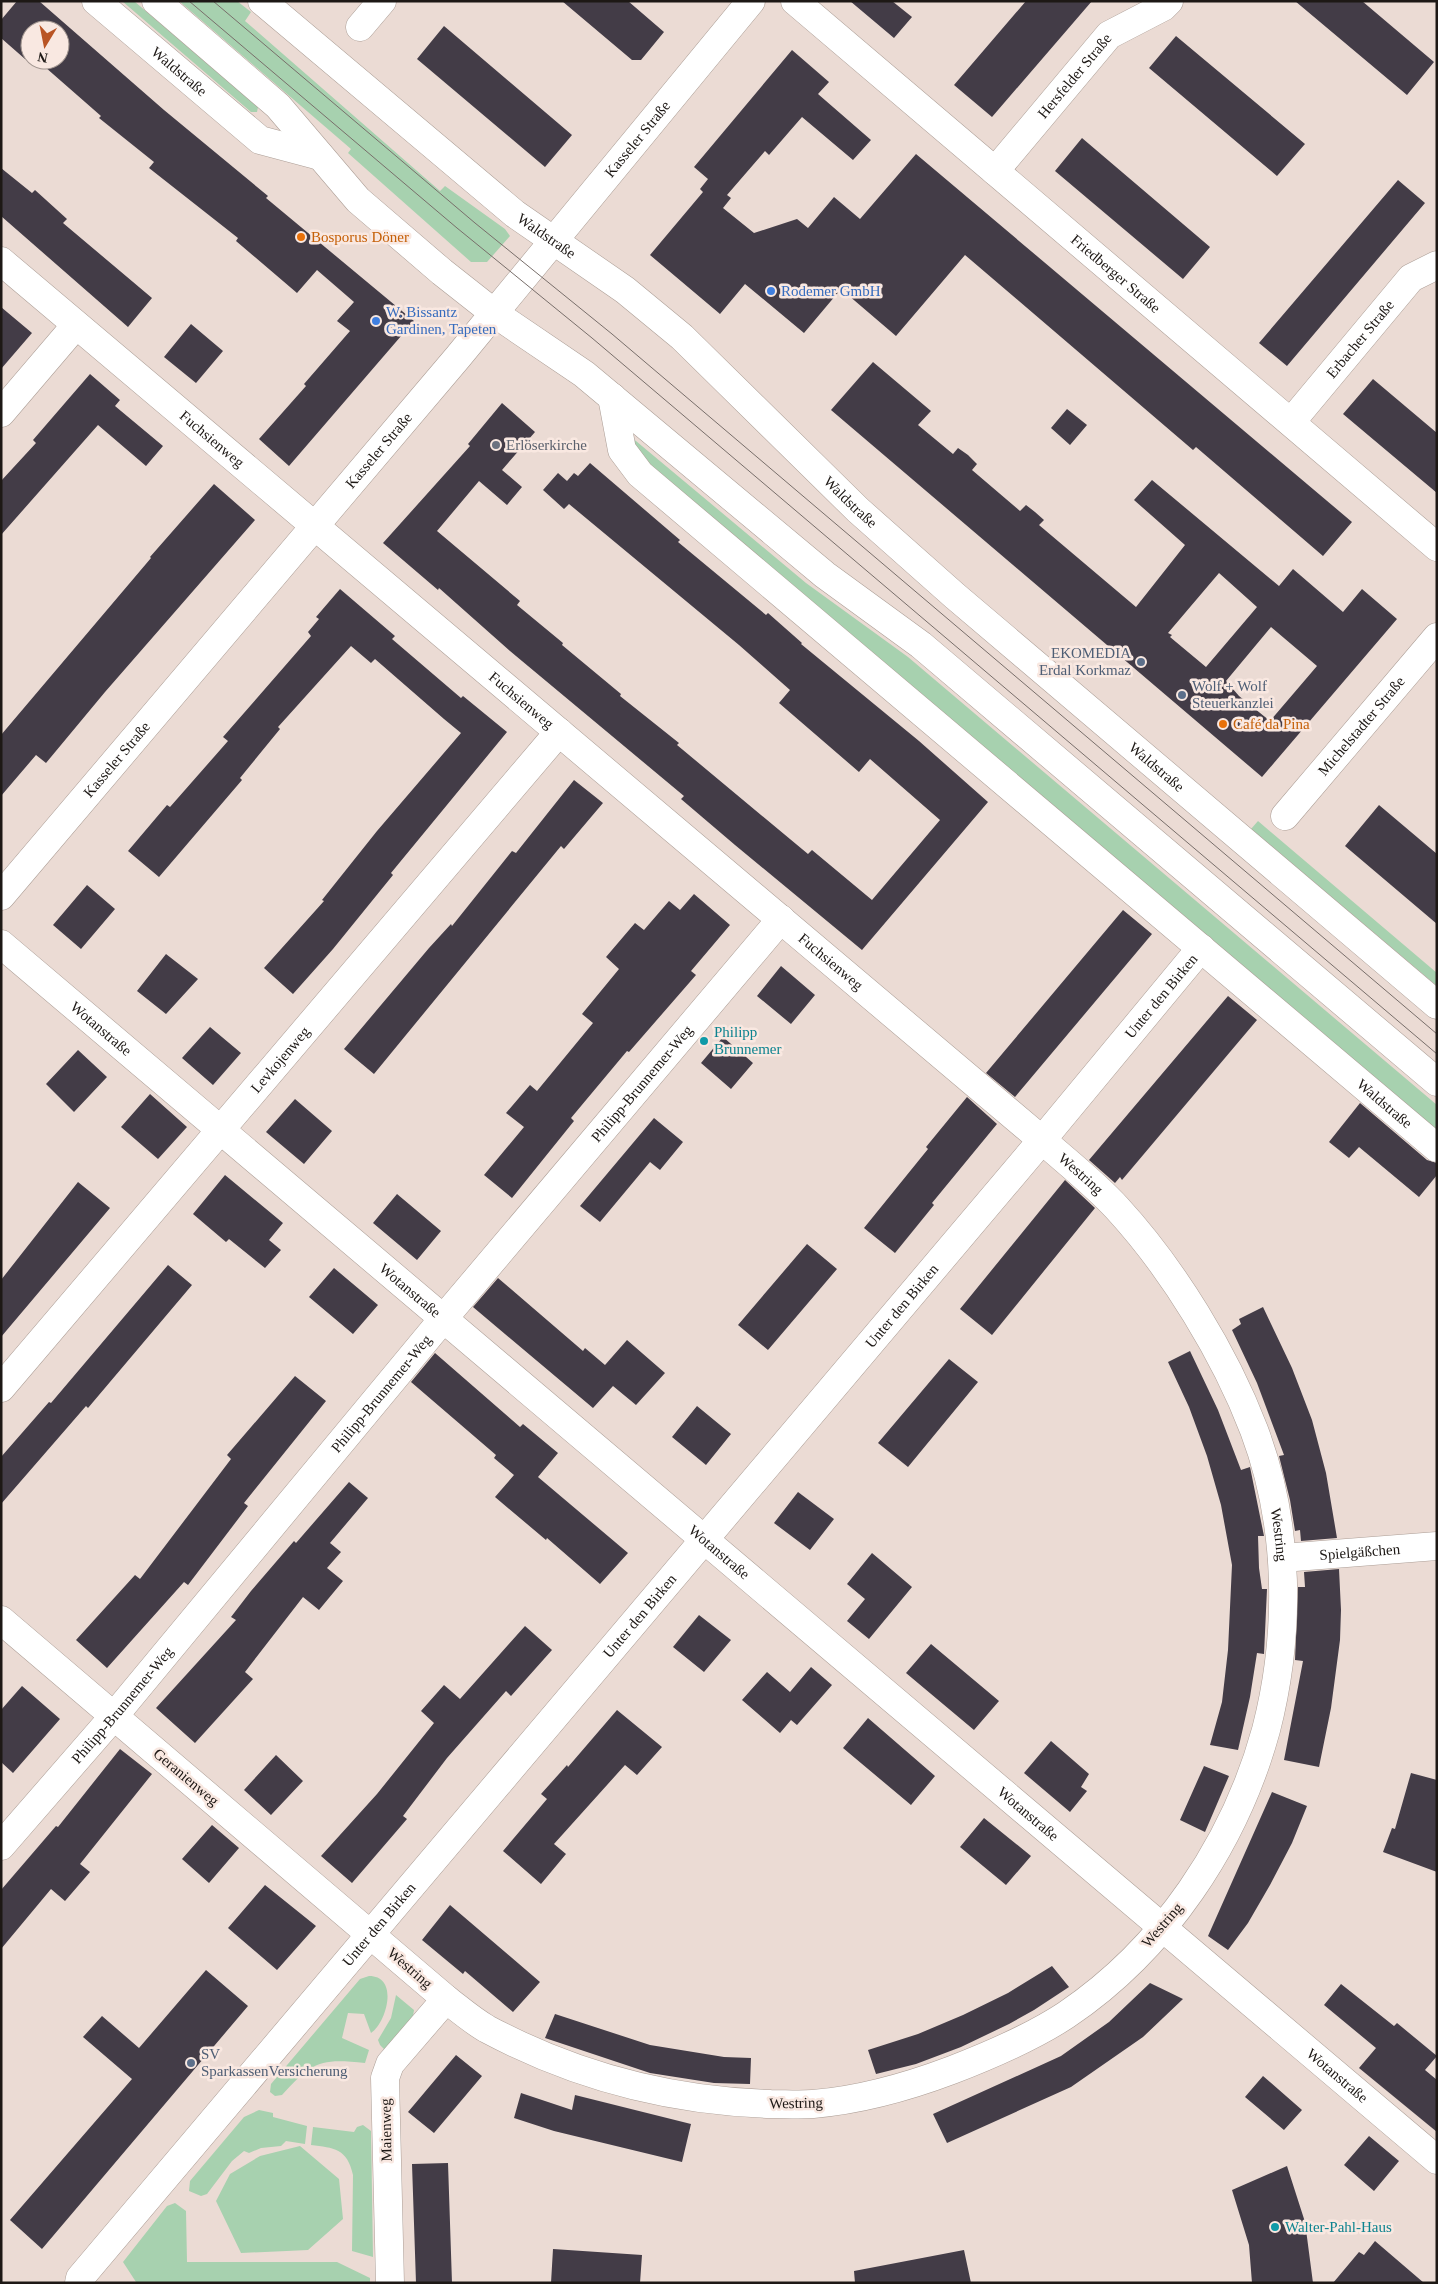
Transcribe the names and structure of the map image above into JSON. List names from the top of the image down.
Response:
{
  "streets": {
    "street": [
      "Waldstraße",
      "Hersfelder Straße",
      "Kasseler Straße",
      "Friedberger Straße",
      "Erbacher Straße",
      "Fuchsienweg",
      "Michelstadter Straße",
      "Unter den Birken",
      "Wotanstraße",
      "Levkojenweg",
      "Philipp-Brunnemer-Weg",
      "Westring",
      "Spielgäßchen",
      "Geranienweg",
      "Maienweg"
    ]
  },
  "crossings": [
    ["Waldstraße", "Kasseler Straße"],
    ["Waldstraße", "Unter den Birken"],
    ["Hersfelder Straße", "Friedberger Straße"],
    ["Kasseler Straße", "Fuchsienweg"],
    ["Friedberger Straße", "Erbacher Straße"],
    ["Fuchsienweg", "Unter den Birken"],
    ["Fuchsienweg", "Levkojenweg"],
    ["Fuchsienweg", "Philipp-Brunnemer-Weg"],
    ["Fuchsienweg", "Westring"],
    ["Unter den Birken", "Wotanstraße"],
    ["Unter den Birken", "Westring"],
    ["Unter den Birken", "Geranienweg"],
    ["Wotanstraße", "Levkojenweg"],
    ["Wotanstraße", "Philipp-Brunnemer-Weg"],
    ["Wotanstraße", "Westring"],
    ["Philipp-Brunnemer-Weg", "Geranienweg"],
    ["Westring", "Spielgäßchen"],
    ["Westring", "Geranienweg"],
    ["Westring", "Maienweg"]
  ],
  "places": [
    "Bosporus Döner",
    "Rodemer GmbH",
    "W. Bissantz Gardinen, Tapeten",
    "Erlöserkirche",
    "EKOMEDIA Erdal Korkmaz",
    "Wolf + Wolf Steuerkanzlei",
    "Café da Pina",
    "Philipp Brunnemer",
    "SV SparkassenVersicherung",
    "Walter-Pahl-Haus"
  ],
  "north": "bottom"
}
